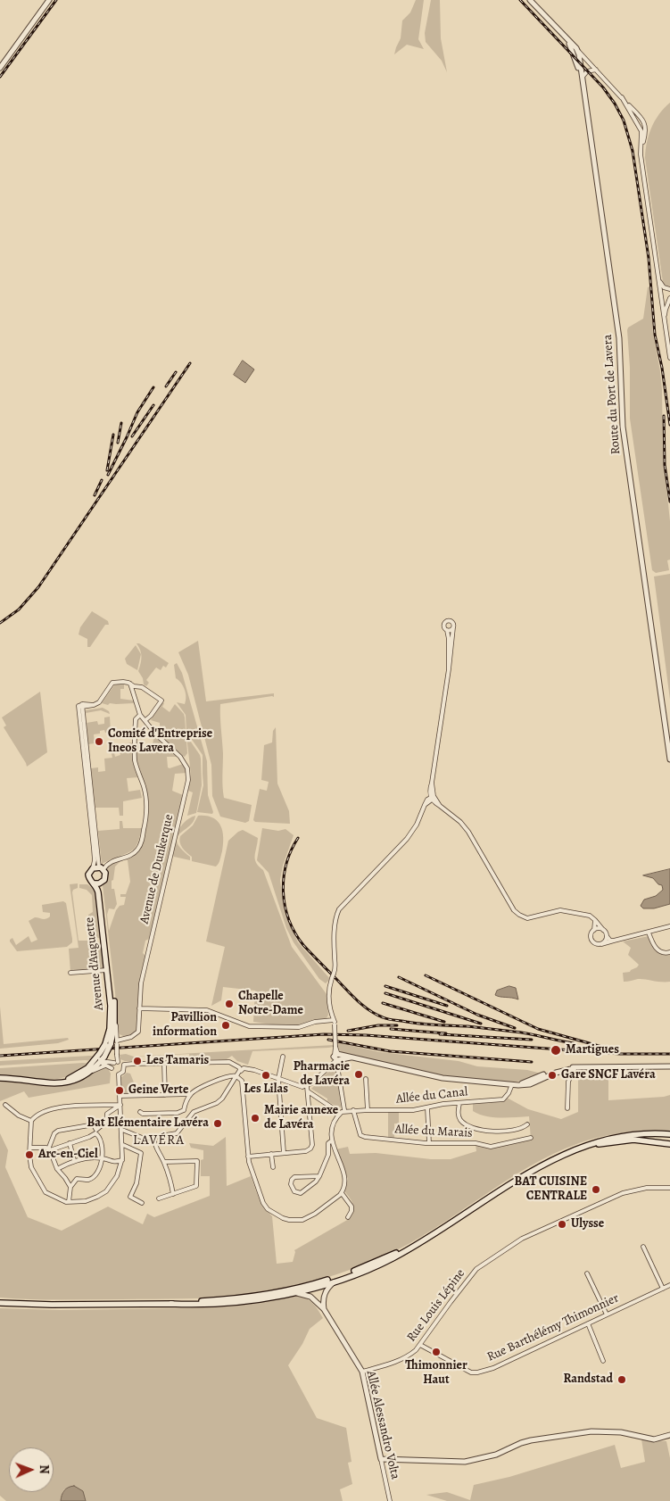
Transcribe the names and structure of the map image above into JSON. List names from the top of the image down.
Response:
{
  "streets": {
    "main road": ["Avenue d'Auguette"],
    "street": [
      "Route du Port de Lavera",
      "Avenue de Dunkerque",
      "Allée du Canal",
      "Allée du Marais",
      "Rue Louis Lépine",
      "Rue Barthélémy Thimonnier",
      "Allée Alessandro Volta"
    ]
  },
  "crossings": [
    ["Allée du Canal", "Allée du Marais"],
    ["Rue Louis Lépine", "Rue Barthélémy Thimonnier"],
    ["Rue Louis Lépine", "Allée Alessandro Volta"]
  ],
  "districts": ["LAVÉRA"],
  "places": [
    "Comité d'Entreprise Ineos Lavera",
    "Chapelle Notre-Dame",
    "Pavillion information",
    "Martigues",
    "Les Tamaris",
    "Pharmacie de Lavéra",
    "Les Lilas",
    "Gare SNCF Lavéra",
    "Geine Verte",
    "Mairie annexe de Lavéra",
    "Bat Elémentaire Lavéra",
    "Arc-en-Ciel",
    "BAT CUISINE CENTRALE",
    "Ulysse",
    "Thimonnier Haut",
    "Randstad"
  ],
  "north": "right"
}
